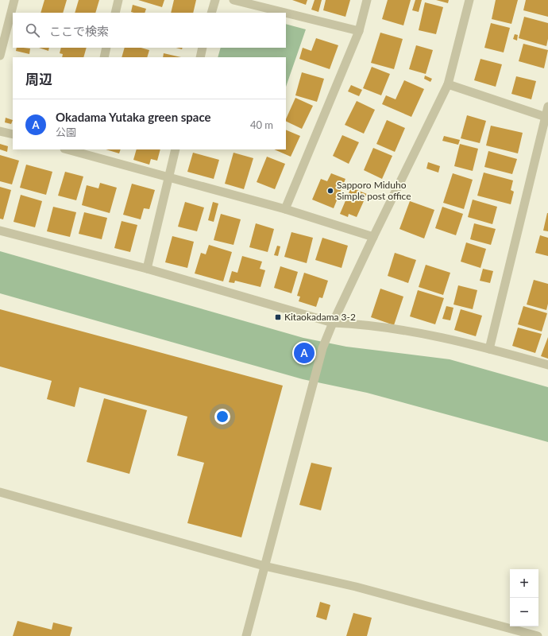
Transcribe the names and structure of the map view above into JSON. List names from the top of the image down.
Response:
{
  "places": {
    "other": ["Sapporo Miduho Simple post office"],
    "transit": ["Kitaokadama 3-2"]
  },
  "page": {
    "search": "ここで検索",
    "heading": "周辺",
    "list": [
      {
        "mark": "A",
        "name": "Okadama Yutaka green space",
        "note": "公園",
        "value": "40 m"
      }
    ],
    "pins": "A",
    "map_buttons": ["+", "−"]
  }
}
